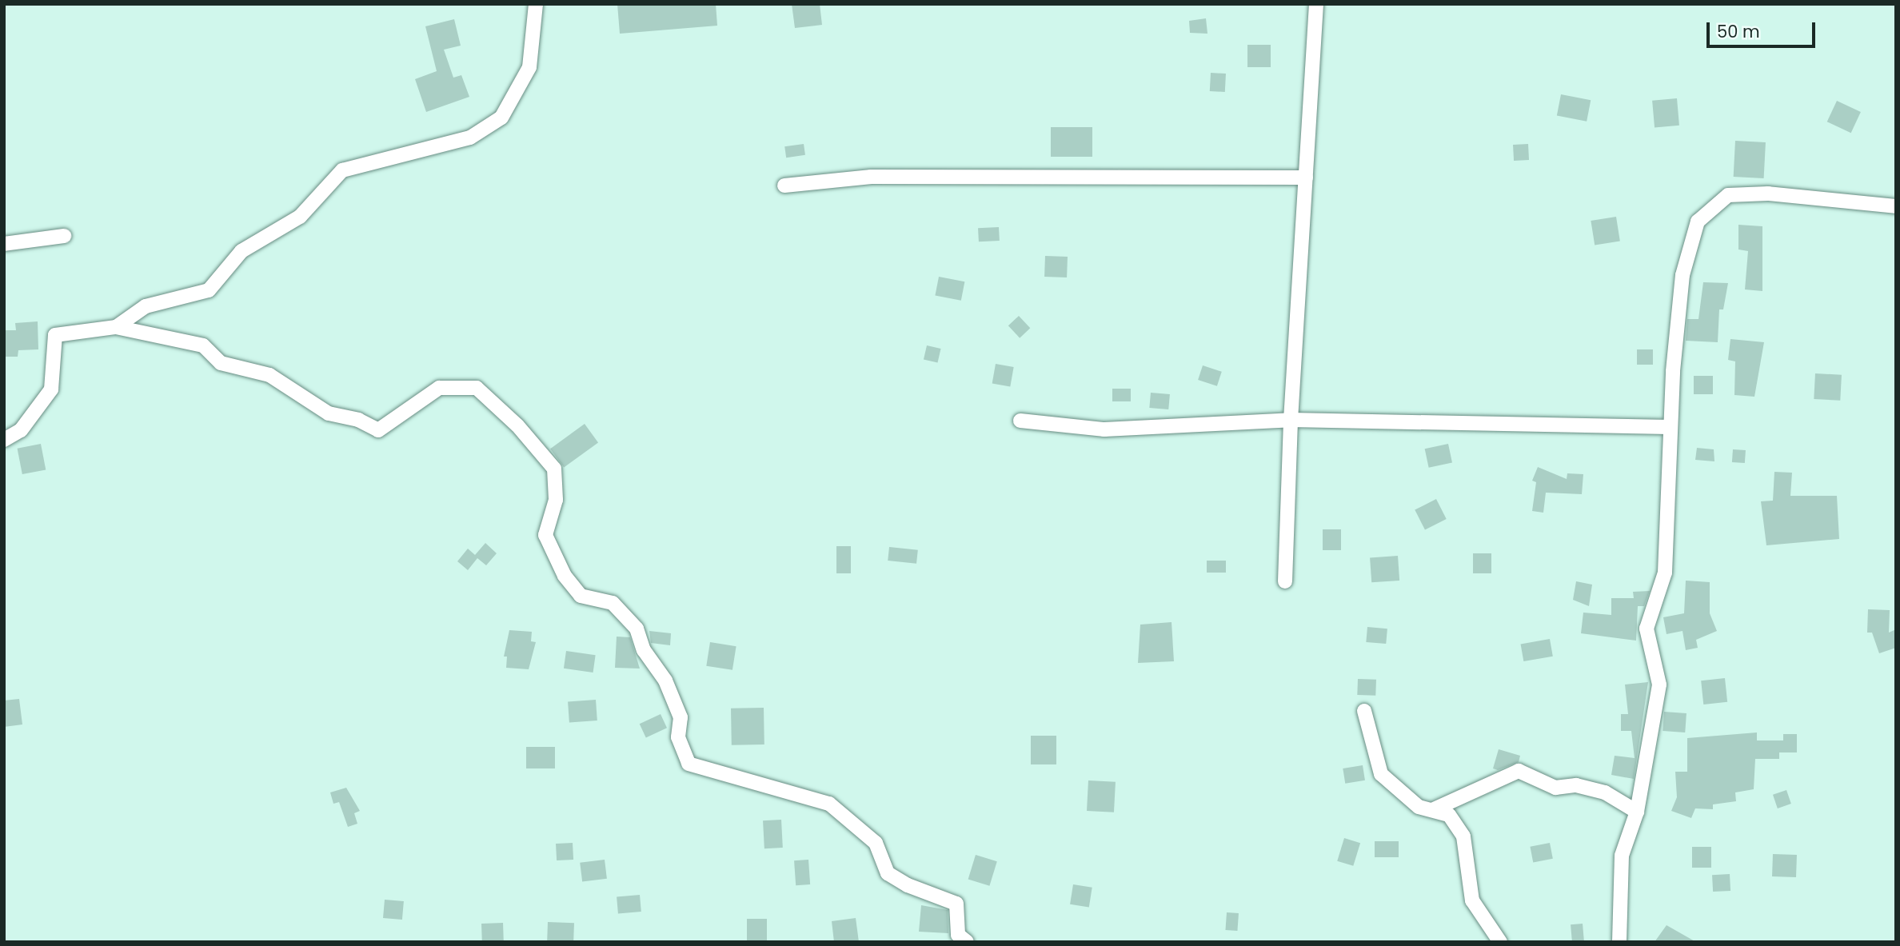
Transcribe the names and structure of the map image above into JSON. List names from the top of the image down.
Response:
{
  "scale_bar": "50 m"
}
